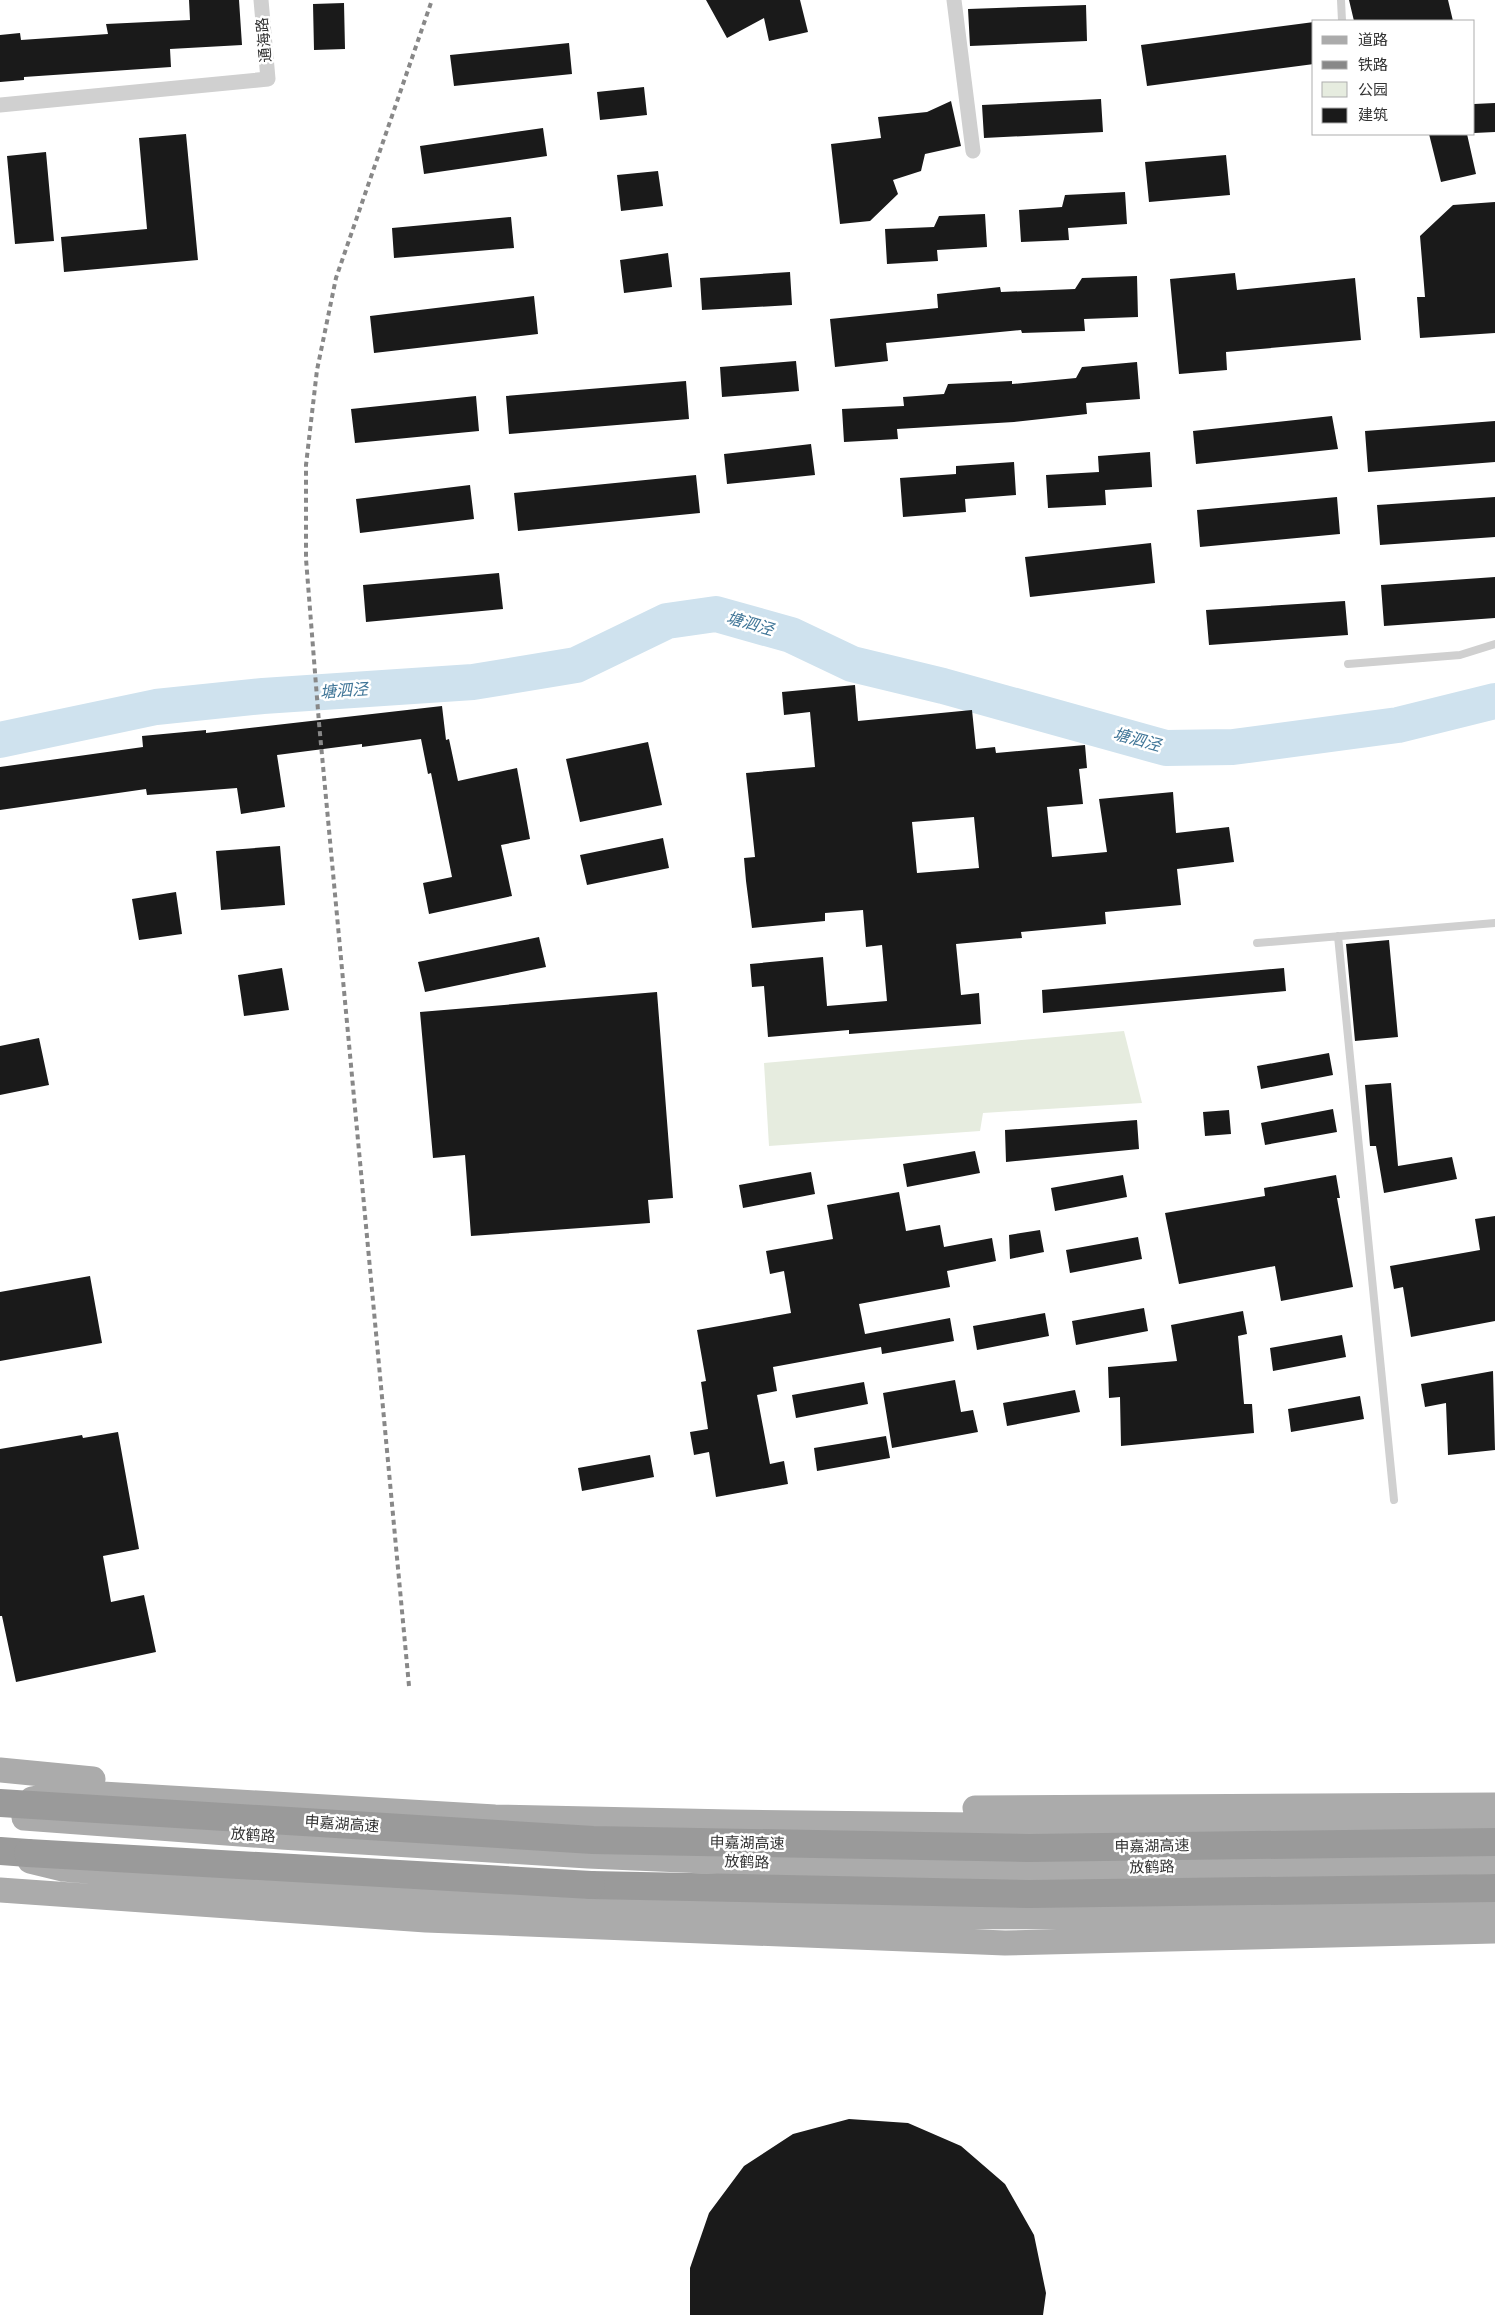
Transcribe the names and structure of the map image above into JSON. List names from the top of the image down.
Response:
{
  "streets": {
    "highway": ["申嘉湖高速"],
    "main road": ["放鹤路"],
    "street": ["通海路"]
  },
  "water": ["塘泗泾"],
  "legend": [
    "道路",
    "铁路",
    "公园",
    "建筑"
  ]
}
